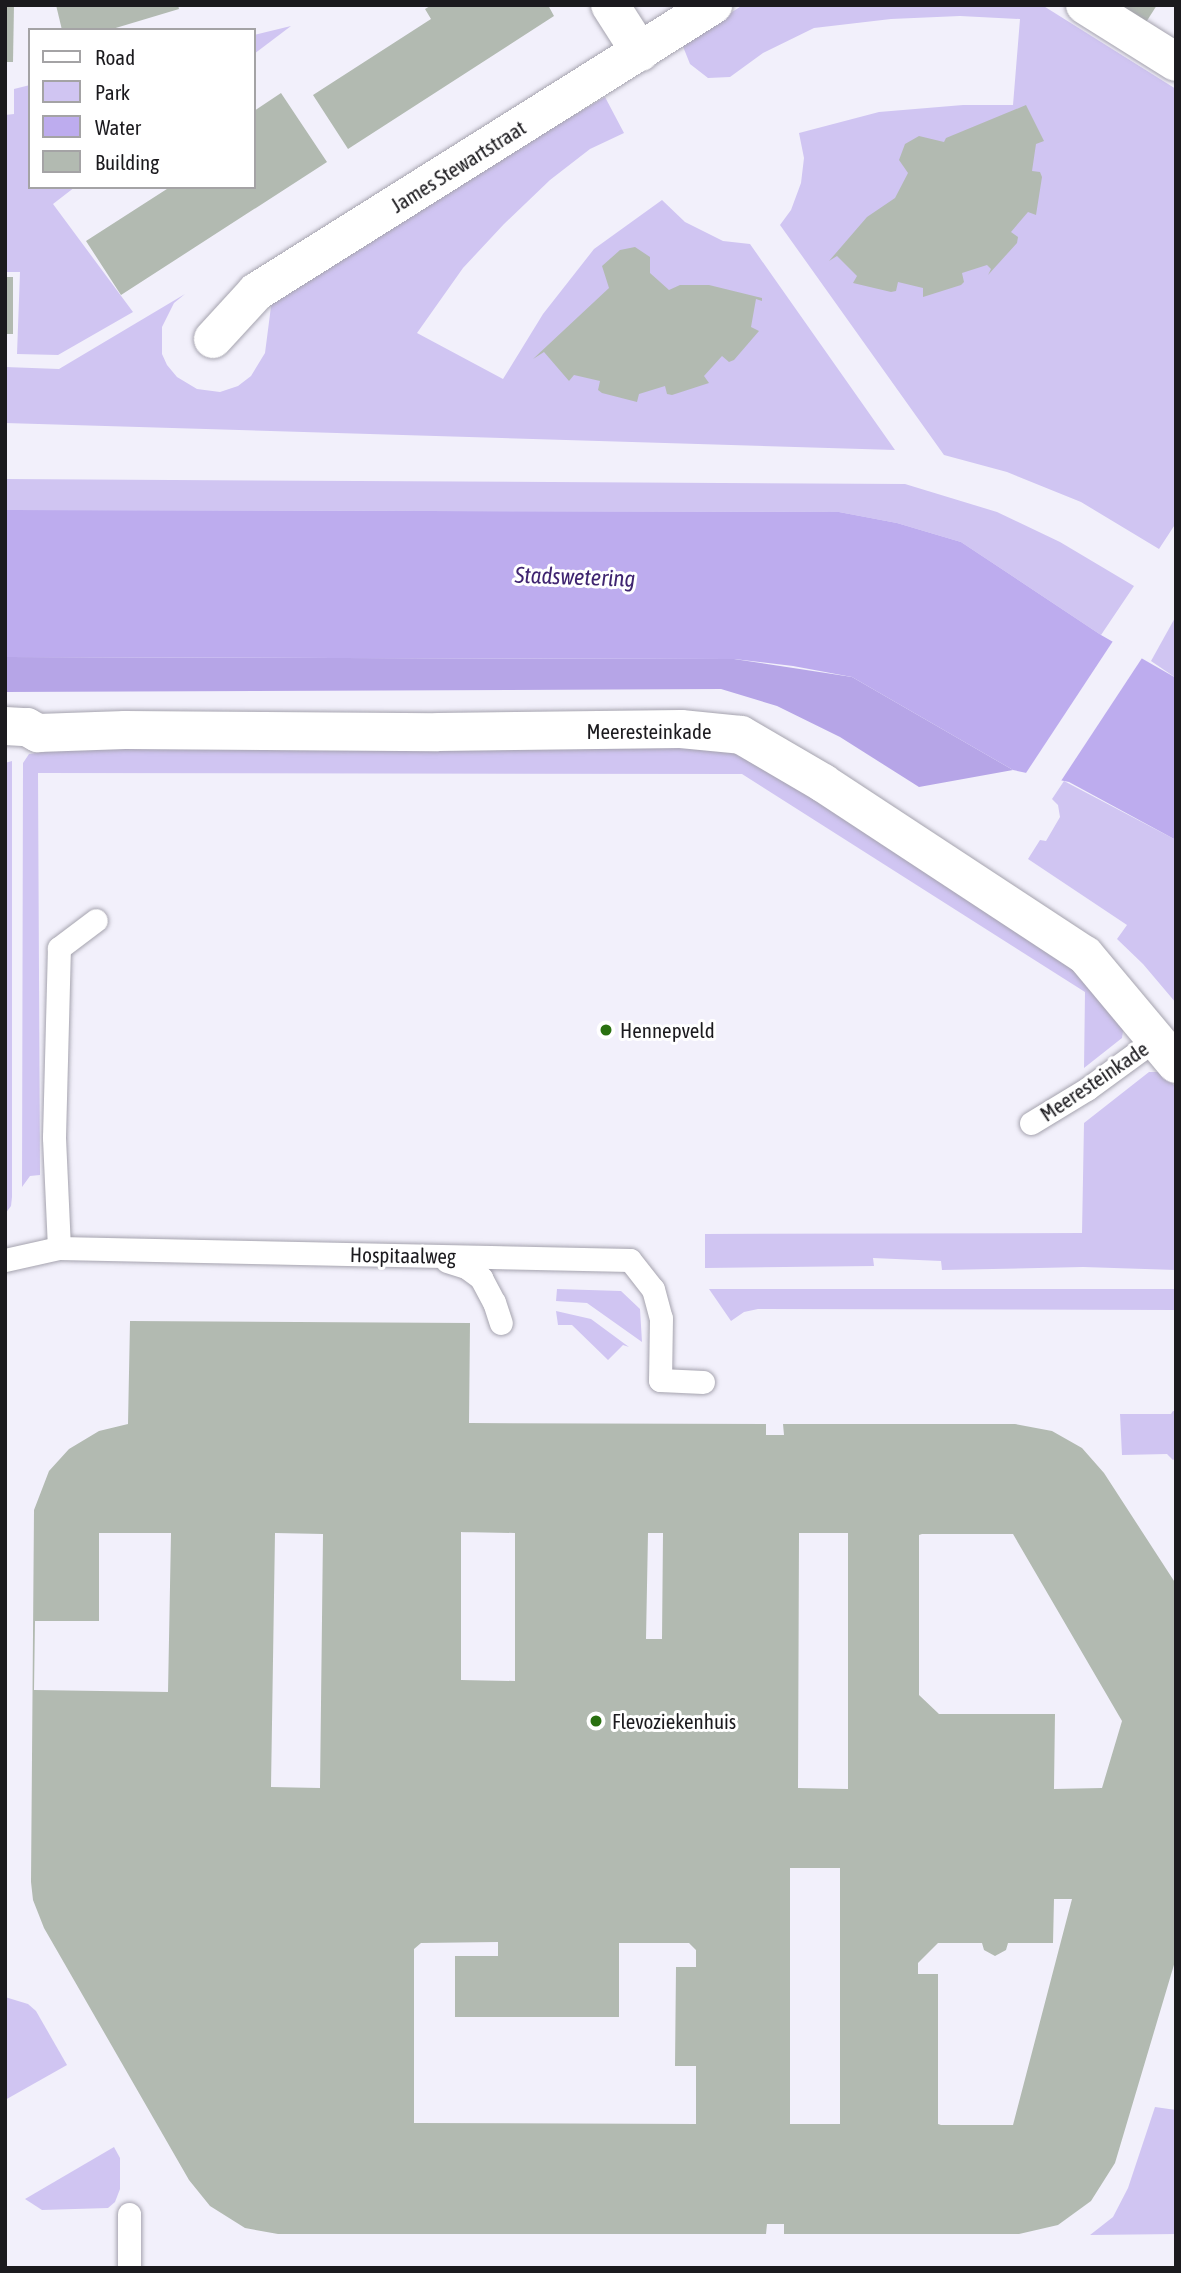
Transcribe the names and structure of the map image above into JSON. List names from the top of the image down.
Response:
{
  "streets": {
    "street": ["James Stewartstraat", "Meeresteinkade"],
    "lane": ["Hospitaalweg"]
  },
  "water": ["Stadswetering"],
  "places": ["Hennepveld", "Flevoziekenhuis"],
  "legend": [
    "Road",
    "Park",
    "Water",
    "Building"
  ]
}
